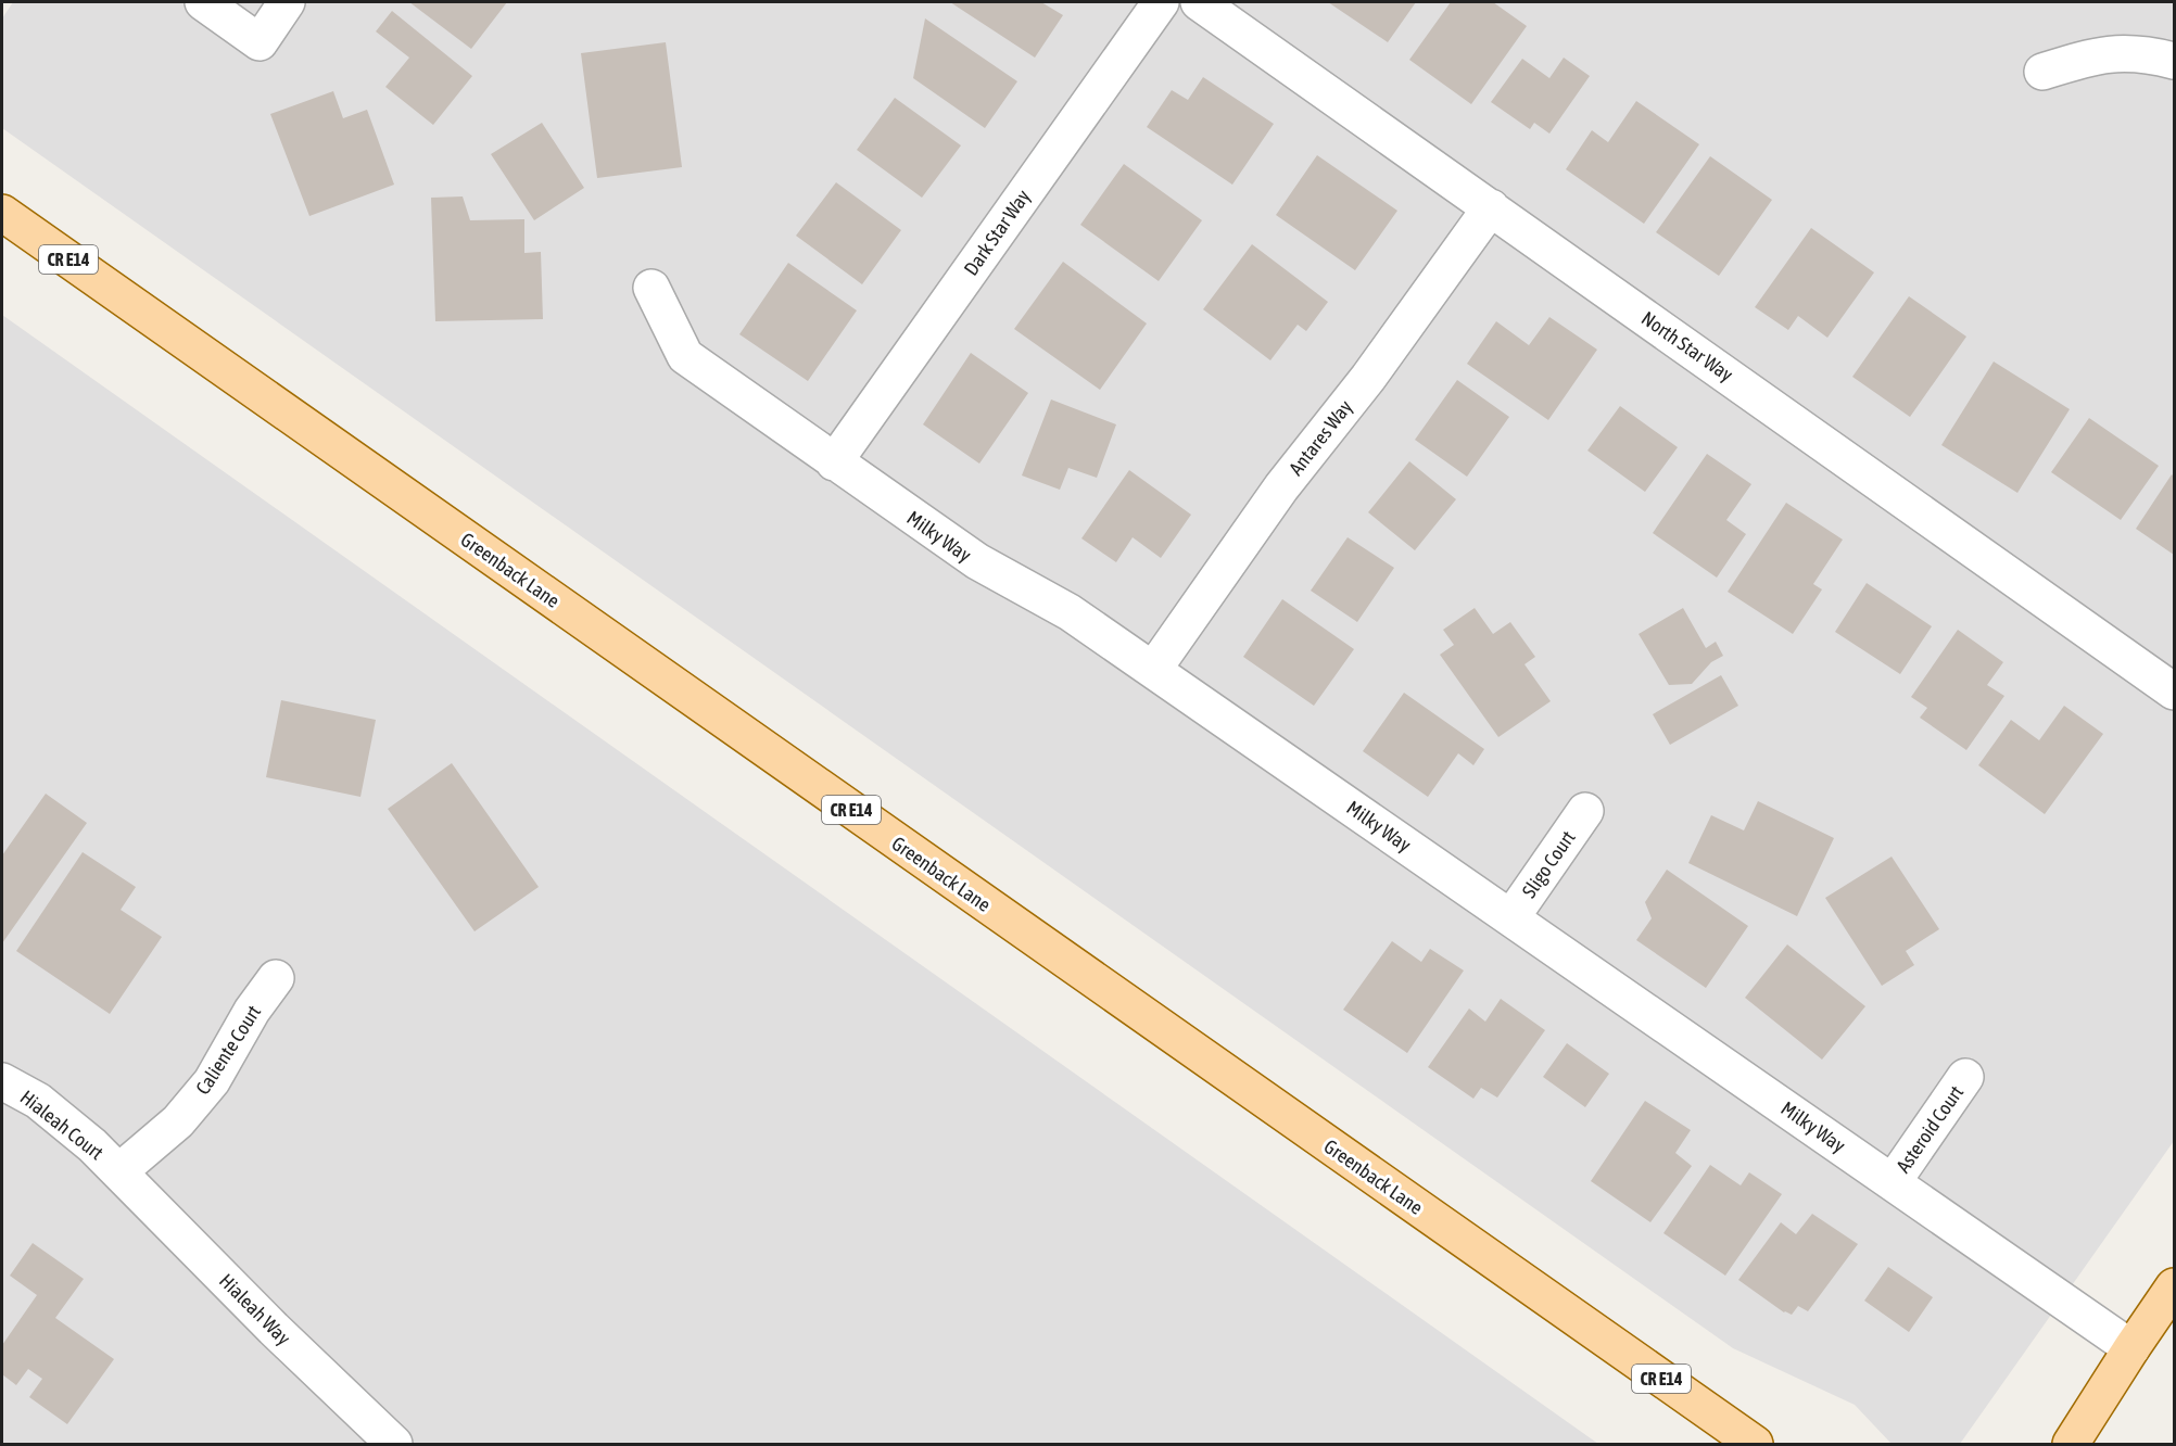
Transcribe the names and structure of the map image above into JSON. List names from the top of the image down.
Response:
{
  "streets": {
    "main road": ["CR E14", "Greenback Lane"],
    "street": [
      "Dark Star Way",
      "North Star Way",
      "Antares Way",
      "Milky Way",
      "Sligo Court",
      "Caliente Court",
      "Hialeah Court",
      "Asteroid Court",
      "Hialeah Way"
    ]
  },
  "crossings": [
    ["Dark Star Way", "Milky Way"],
    ["North Star Way", "Antares Way"],
    ["Antares Way", "Milky Way"],
    ["Milky Way", "Sligo Court"],
    ["Milky Way", "Asteroid Court"],
    ["Caliente Court", "Hialeah Court"],
    ["Caliente Court", "Hialeah Way"],
    ["Hialeah Court", "Hialeah Way"]
  ]
}
